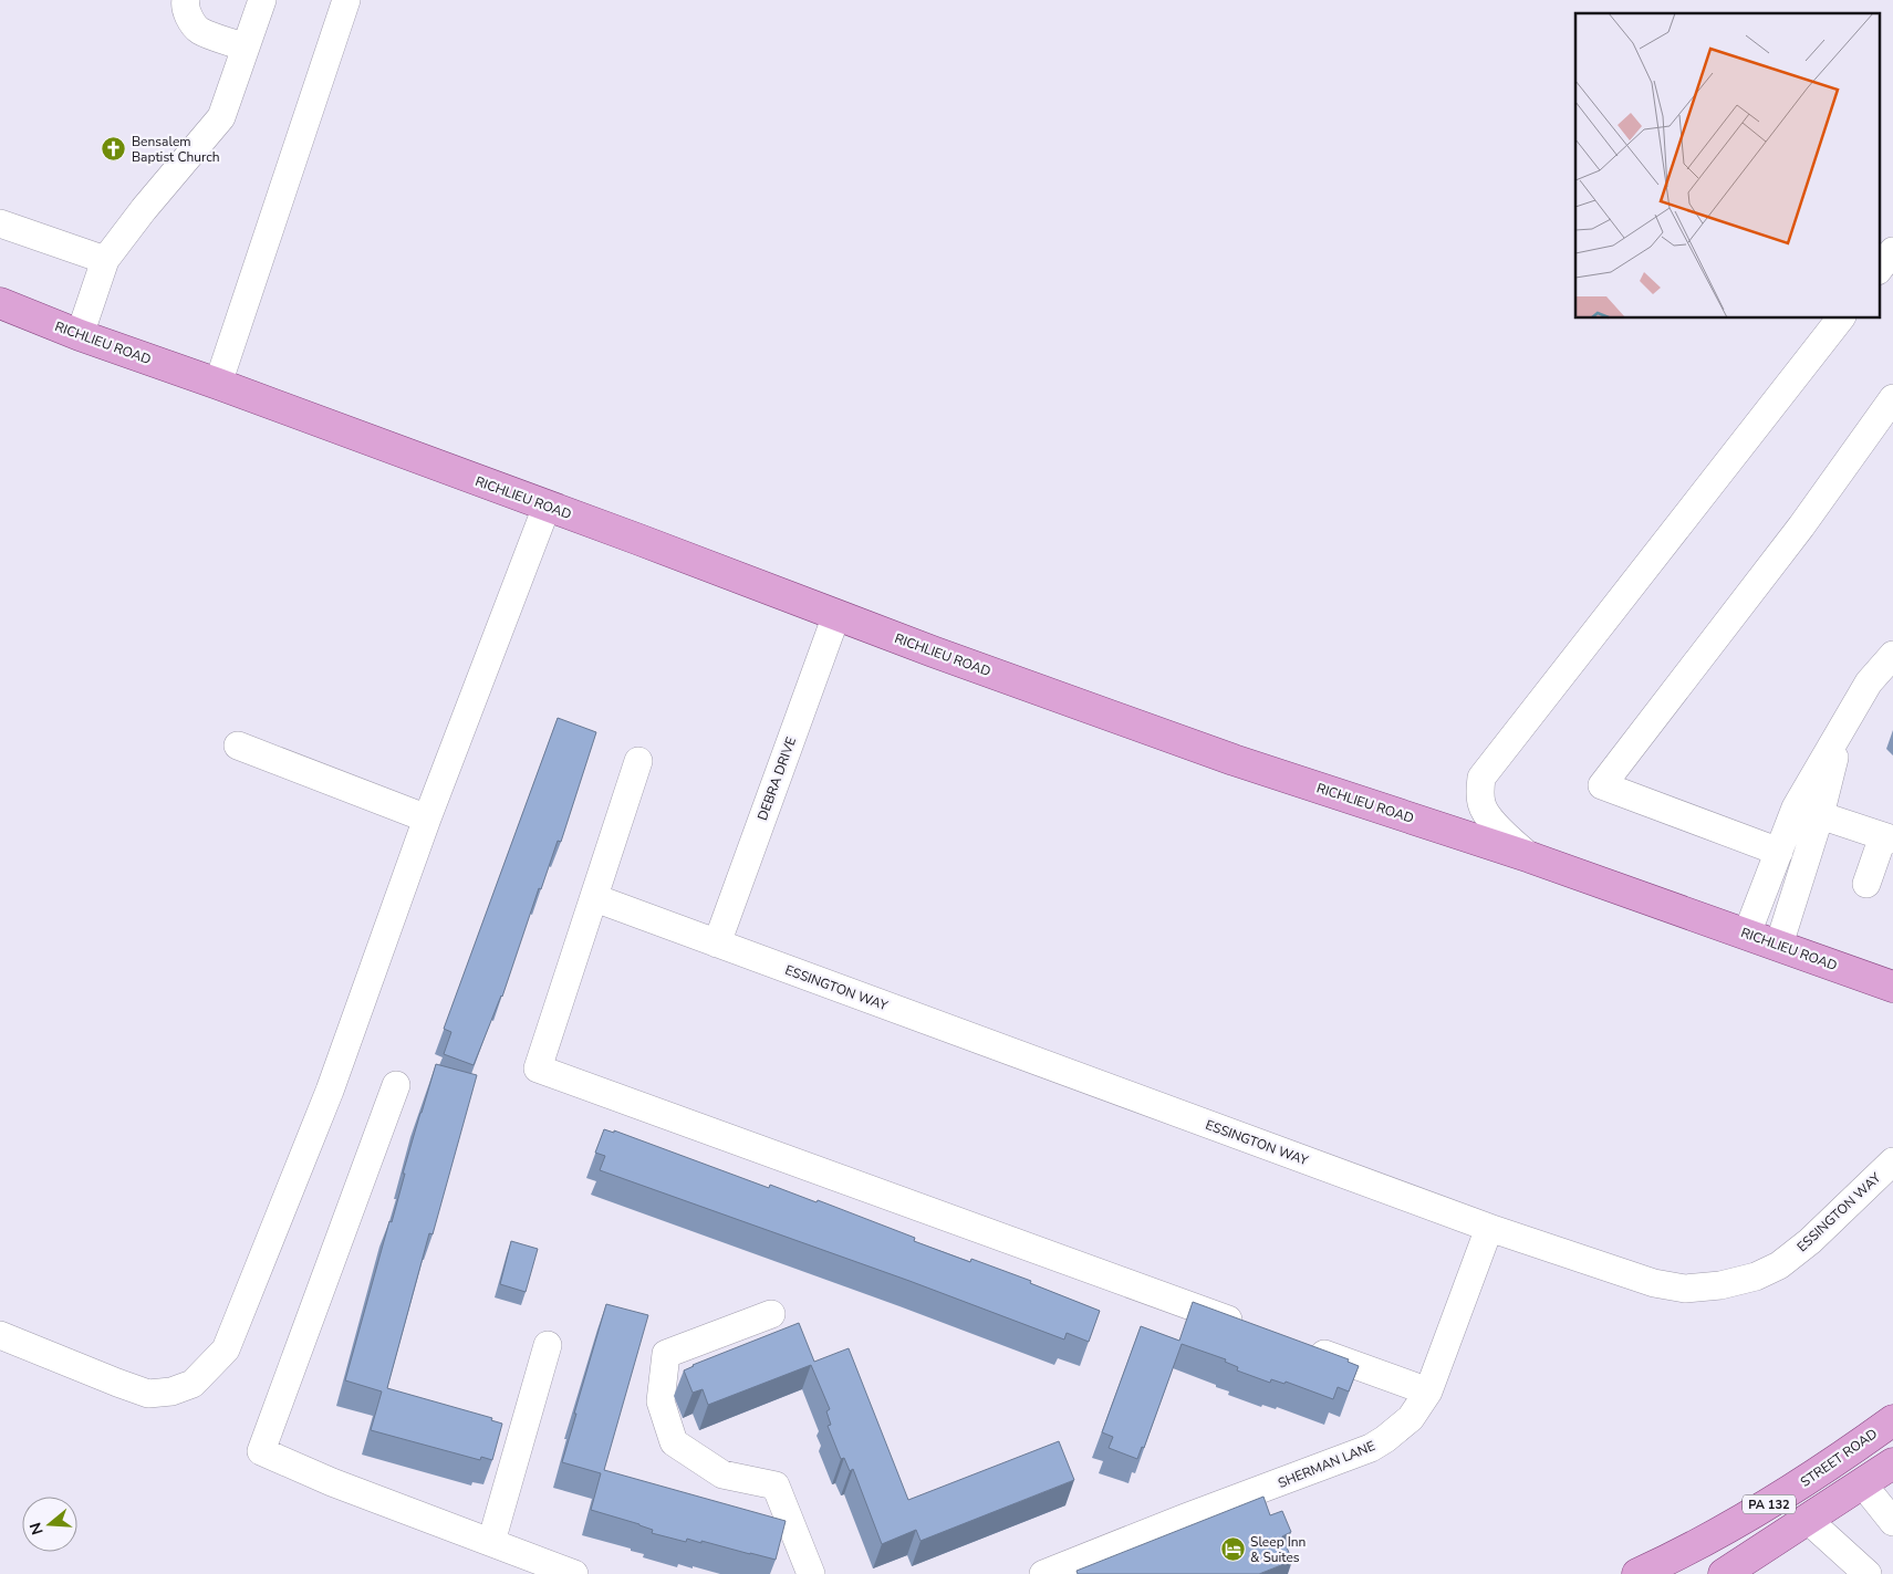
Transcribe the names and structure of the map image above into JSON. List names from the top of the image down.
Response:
{
  "streets": {
    "main road": ["RICHLIEU ROAD", "STREET ROAD", "PA 132"],
    "street": ["DEBRA DRIVE", "ESSINGTON WAY", "SHERMAN LANE"]
  },
  "crossings": [
    ["RICHLIEU ROAD", "DEBRA DRIVE"],
    ["DEBRA DRIVE", "ESSINGTON WAY"],
    ["ESSINGTON WAY", "SHERMAN LANE"]
  ],
  "places": {
    "church": ["Bensalem Baptist Church"],
    "hotel": ["Sleep Inn & Suites"]
  },
  "north": "left"
}
